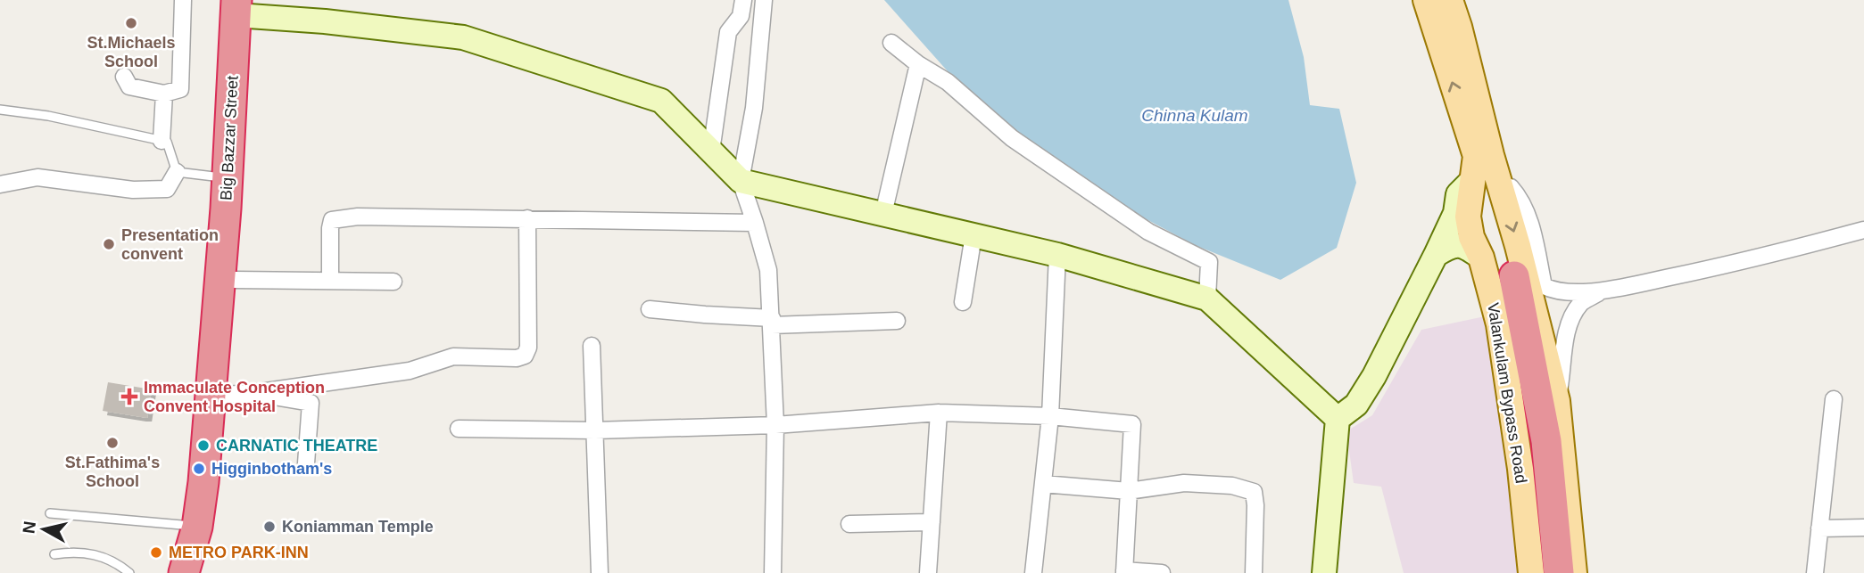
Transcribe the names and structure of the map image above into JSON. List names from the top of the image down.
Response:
{
  "streets": {
    "highway": ["Big Bazzar Street"],
    "main road": ["Valankulam Bypass Road"]
  },
  "water": ["Chinna Kulam"],
  "places": {
    "other": [
      "St.Michaels School",
      "Presentation convent",
      "St.Fathima's School",
      "CARNATIC THEATRE",
      "Higginbotham's",
      "Koniamman Temple",
      "METRO PARK-INN"
    ],
    "health": ["Immaculate Conception Convent Hospital"]
  },
  "north": "left"
}
